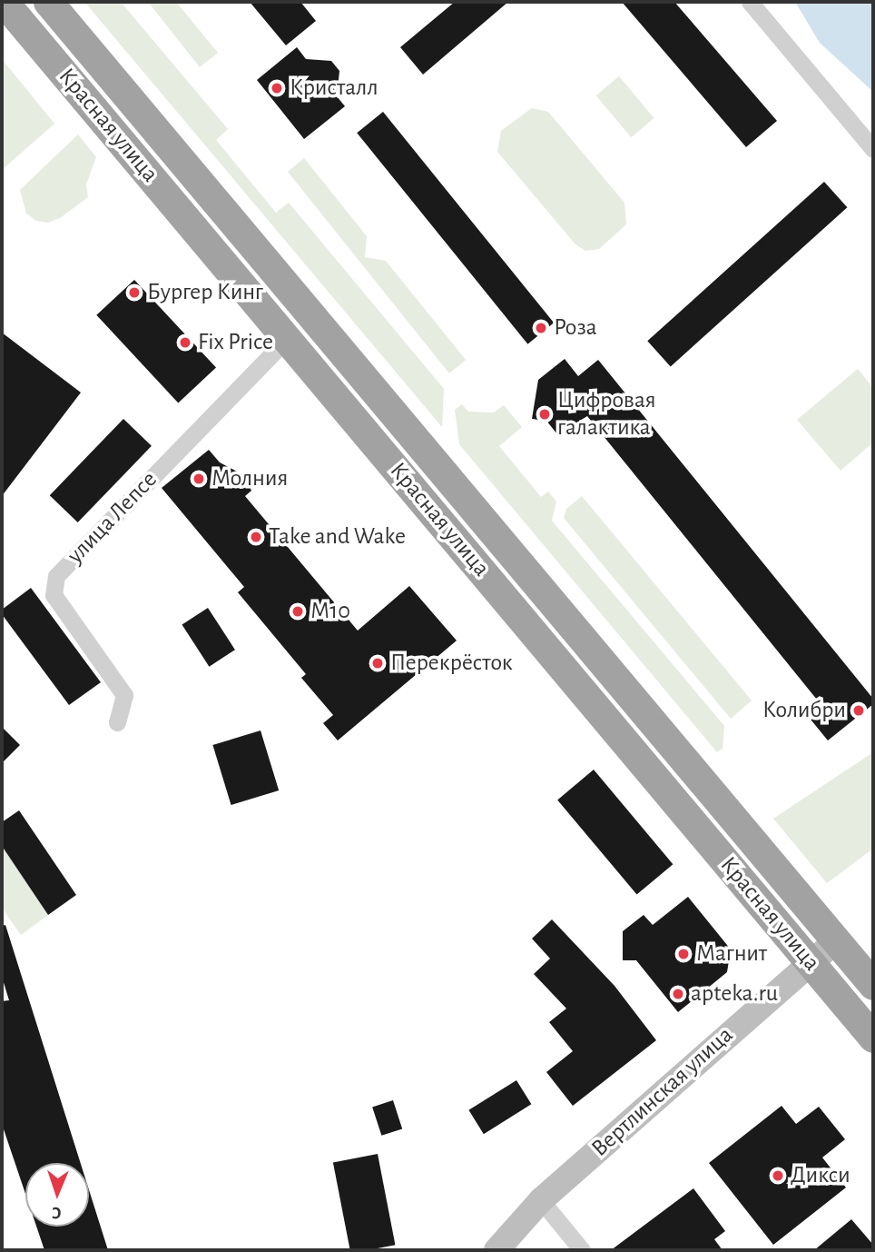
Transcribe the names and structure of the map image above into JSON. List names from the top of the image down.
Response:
{
  "streets": {
    "highway": ["Красная улица"],
    "main road": ["Вертлинская улица"],
    "street": ["улица Лепсе"]
  },
  "crossings": [
    ["Красная улица", "улица Лепсе"],
    ["Красная улица", "Вертлинская улица"]
  ],
  "places": [
    "Кристалл",
    "Бургер Кинг",
    "Роза",
    "Fix Price",
    "Цифровая галактика",
    "Молния",
    "Take and Wake",
    "М10",
    "Перекрёсток",
    "Колибри",
    "Магнит",
    "apteka.ru",
    "Дикси"
  ],
  "north": "bottom"
}
